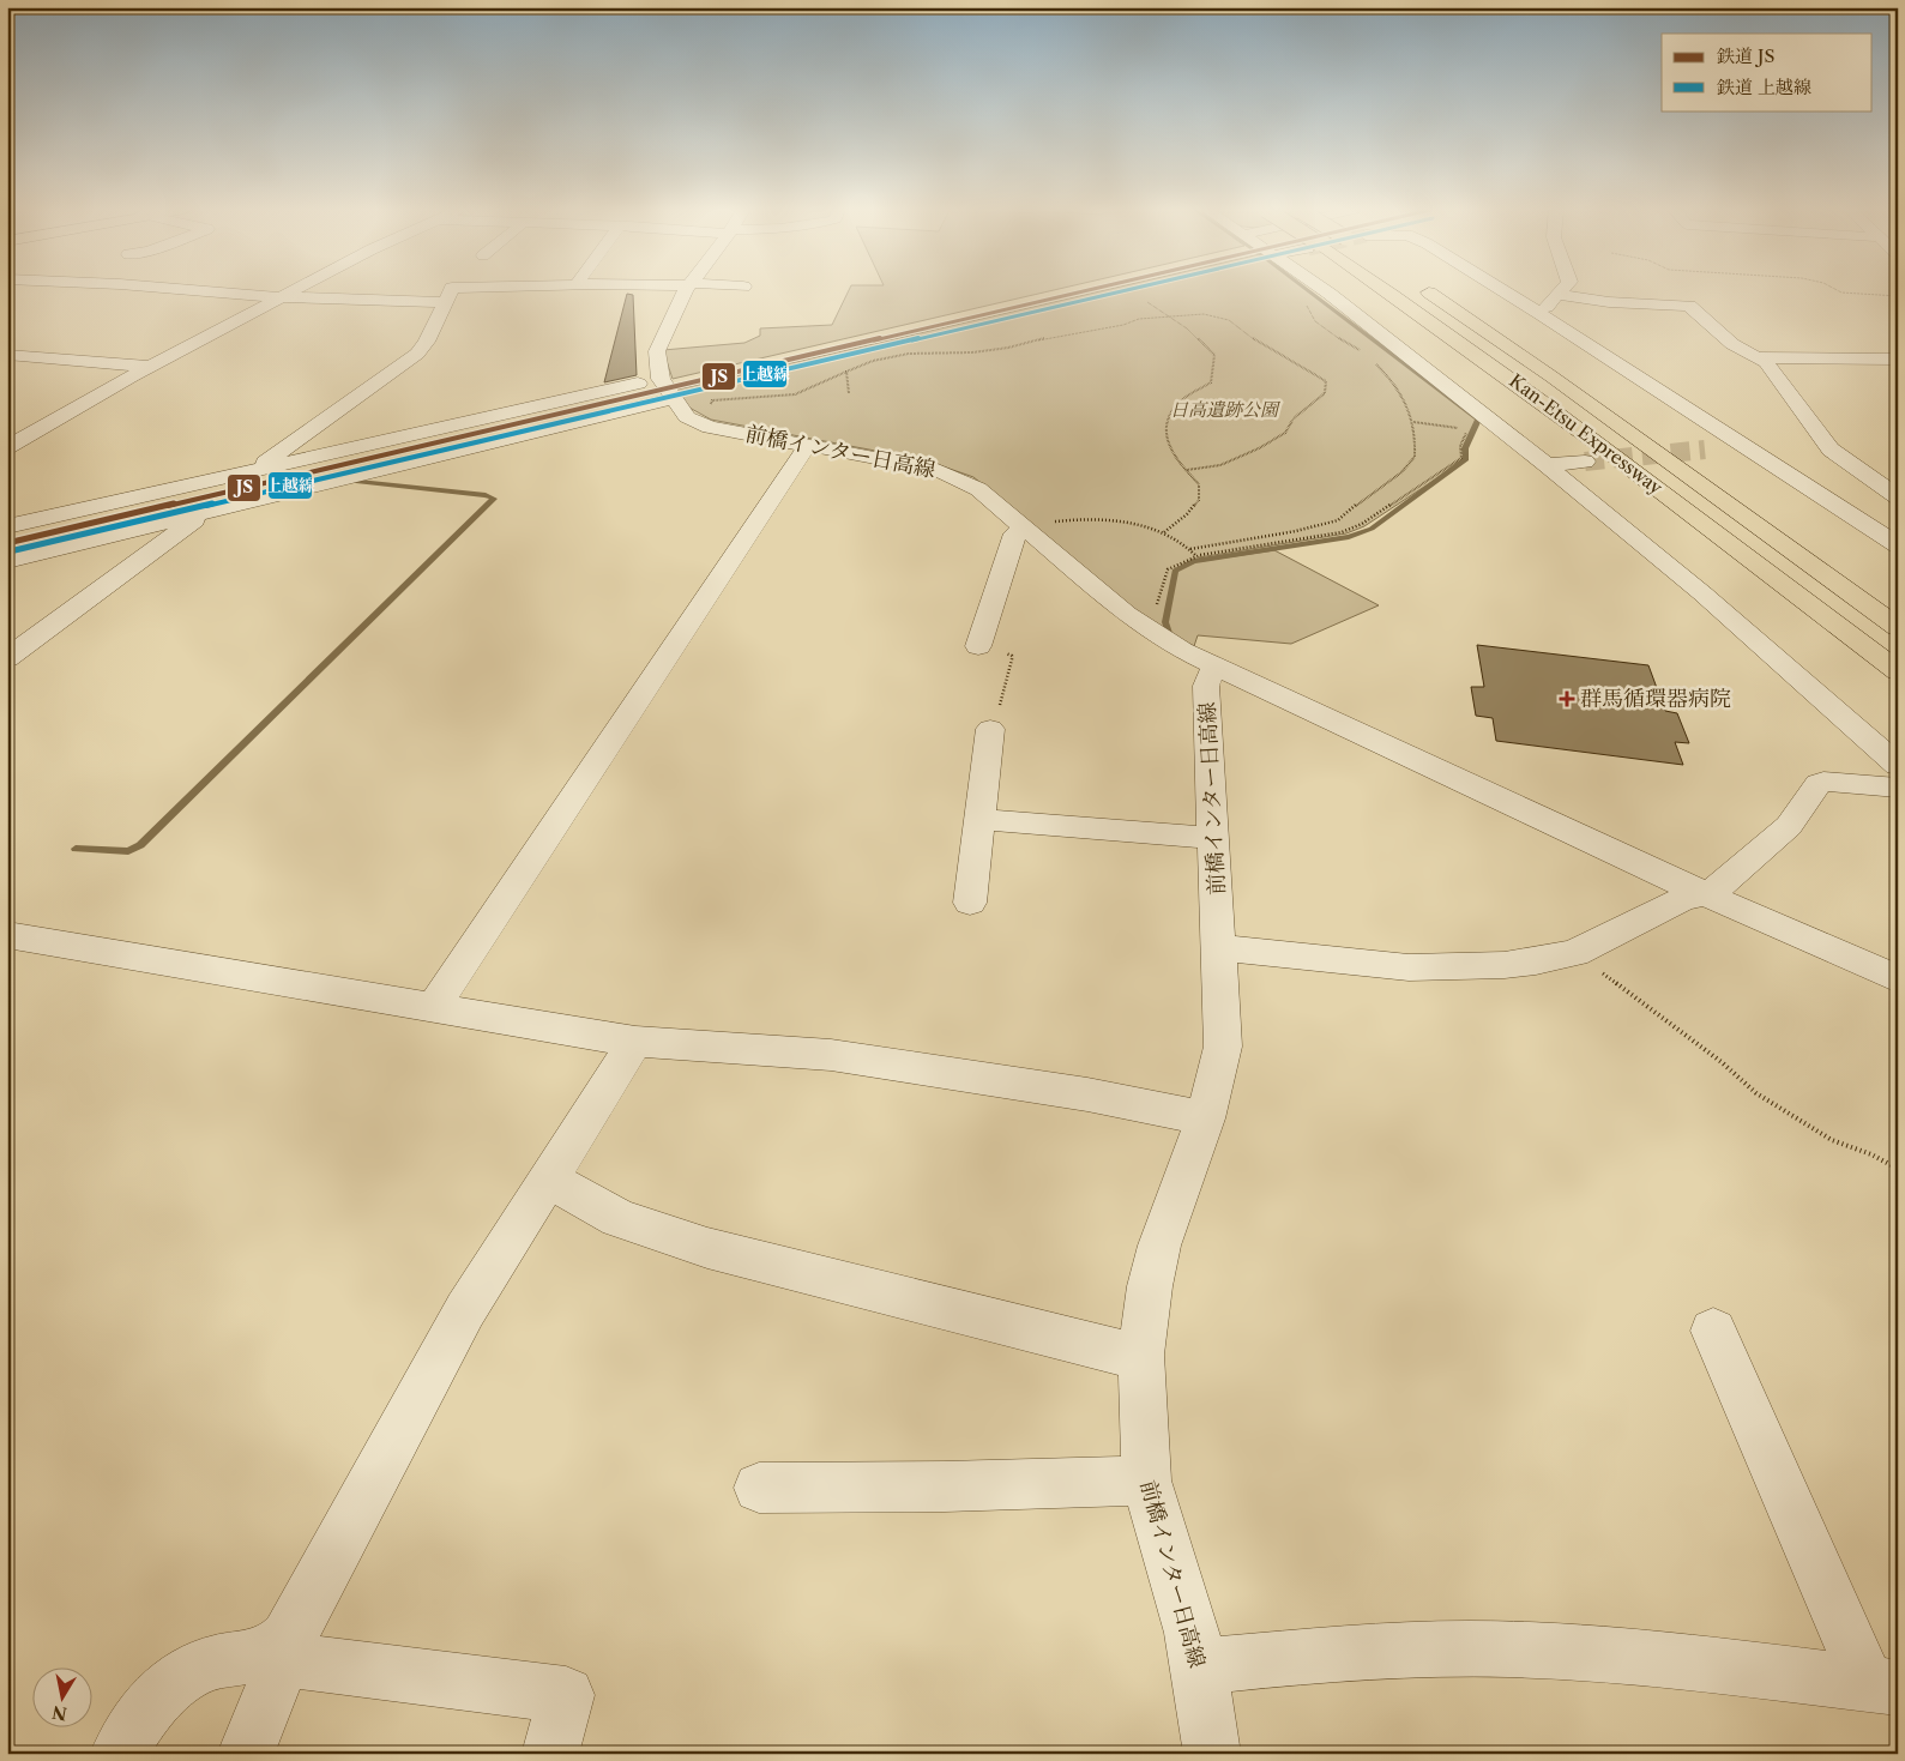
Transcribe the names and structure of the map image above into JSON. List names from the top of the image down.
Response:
{
  "streets": {
    "main road": ["Kan-Etsu Expressway"],
    "street": ["前橋インター日高線"]
  },
  "parks": ["日高遺跡公園"],
  "places": {
    "health": ["群馬循環器病院"]
  },
  "lines": ["rail line JS", "rail line 上越線"],
  "legend": ["鉄道 JS", "鉄道 上越線"],
  "north": "bottom"
}
